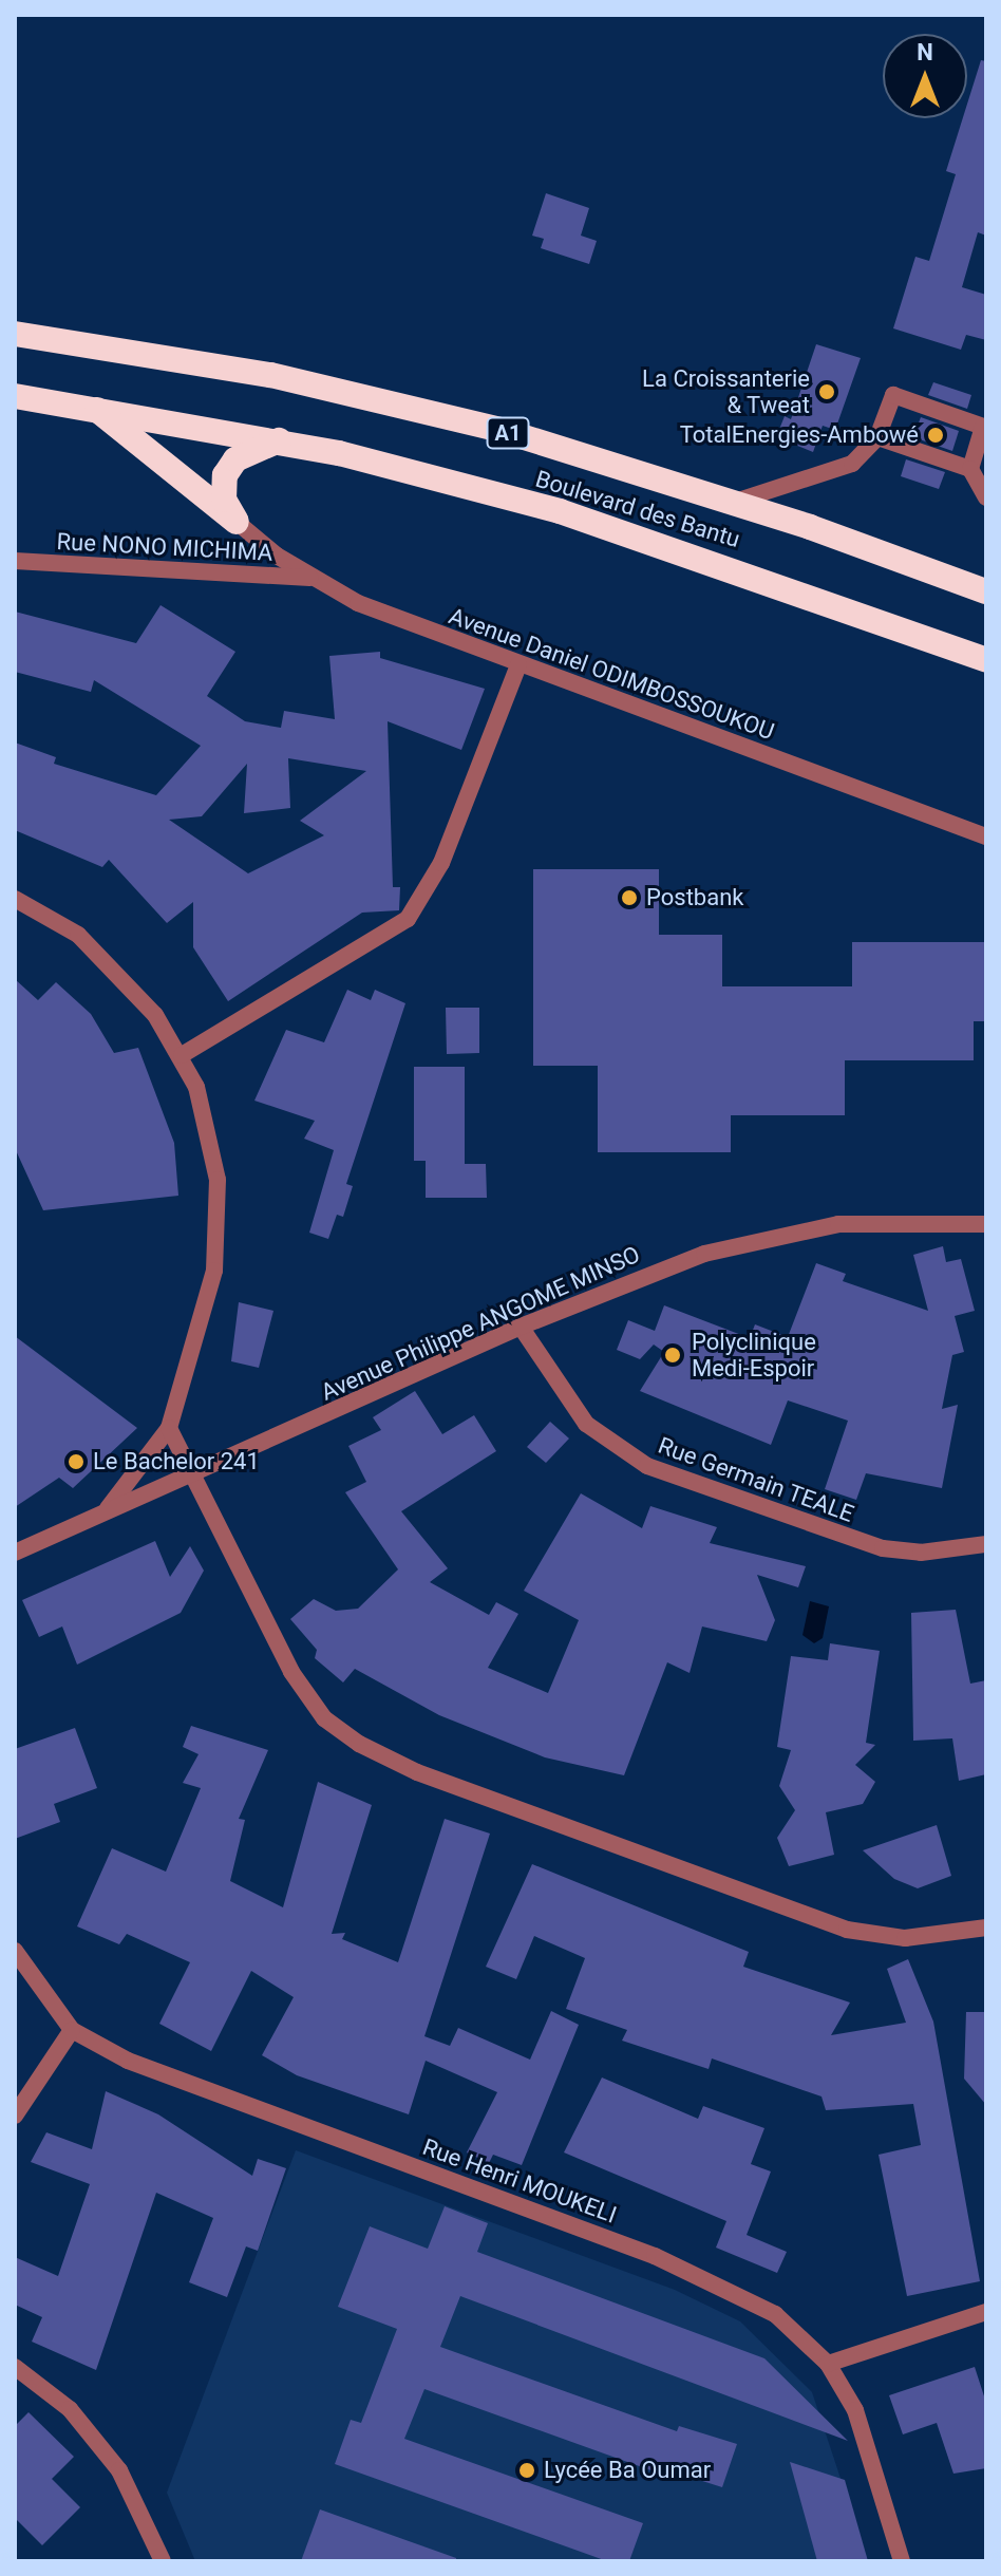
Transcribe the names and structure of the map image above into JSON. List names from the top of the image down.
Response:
{
  "streets": {
    "highway": ["A1", "Boulevard des Bantu"],
    "street": [
      "Rue NONO MICHIMA",
      "Avenue Daniel ODIMBOSSOUKOU",
      "Avenue Philippe ANGOME MINSO",
      "Rue Germain TEALE",
      "Rue Henri MOUKELI"
    ]
  },
  "crossings": [
    ["Rue NONO MICHIMA", "Avenue Daniel ODIMBOSSOUKOU"],
    ["Avenue Philippe ANGOME MINSO", "Rue Germain TEALE"]
  ],
  "places": [
    "La Croissanterie & Tweat",
    "TotalEnergies-Ambowé",
    "Postbank",
    "Polyclinique Medi-Espoir",
    "Le Bachelor 241",
    "Lycée Ba Oumar"
  ],
  "north": "top"
}
